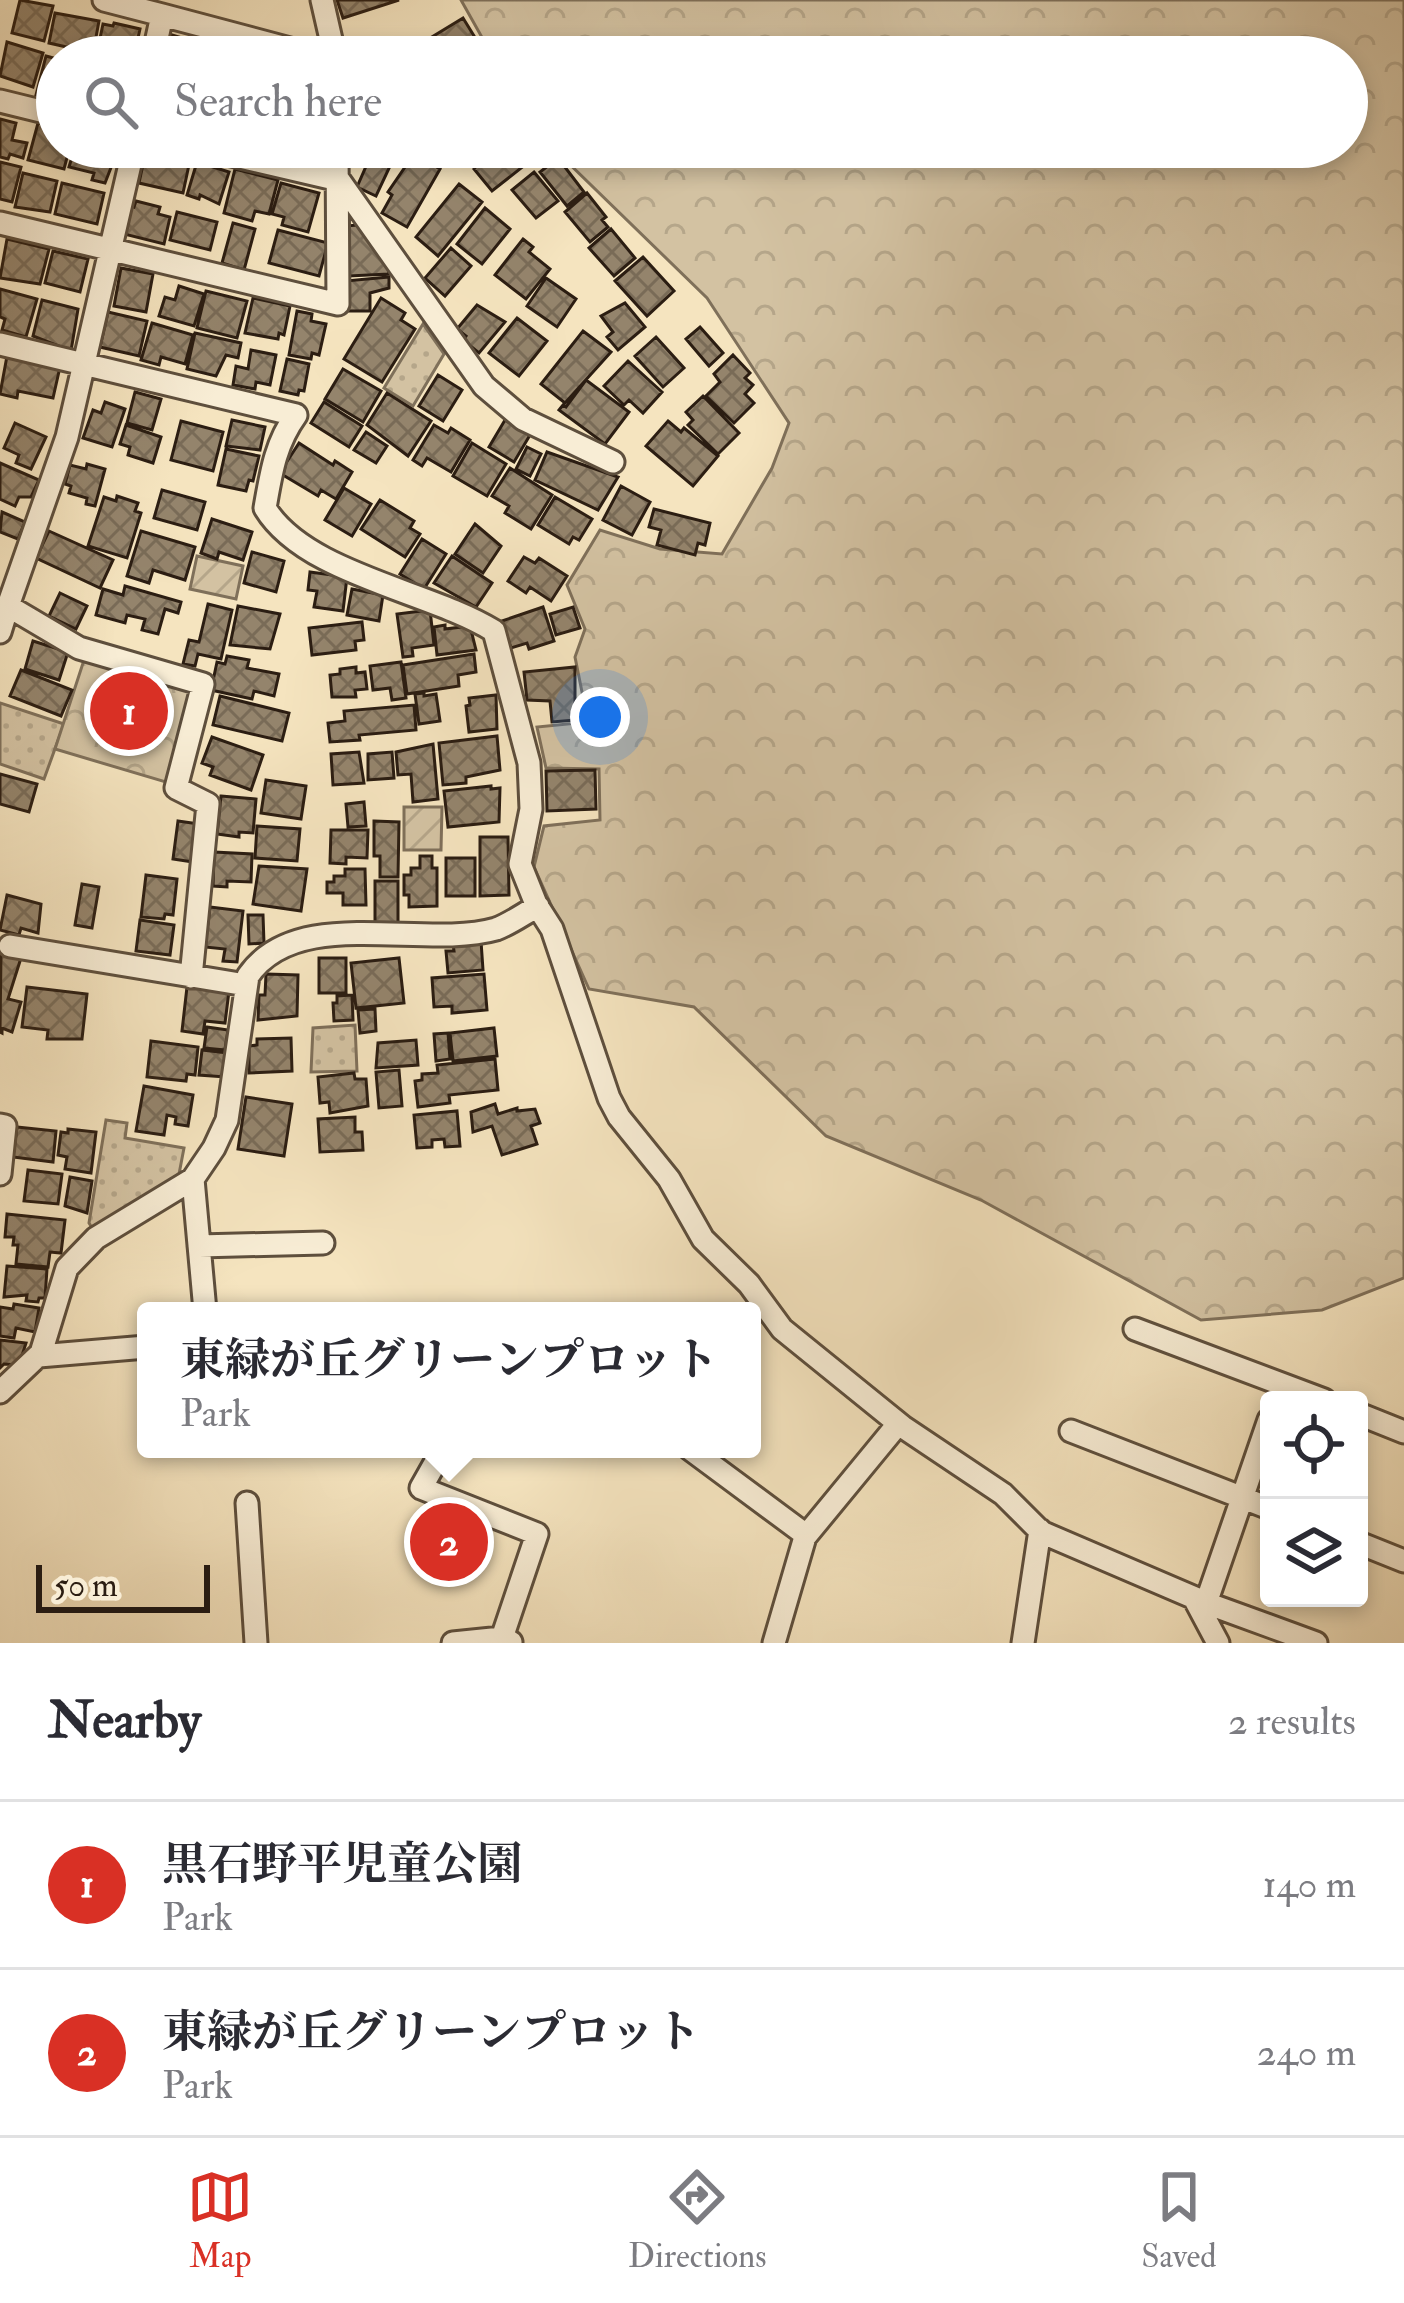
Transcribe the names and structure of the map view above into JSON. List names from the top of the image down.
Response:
{
  "scale_bar": "50 m",
  "page": {
    "search": "Search here",
    "pins": ["1", "2"],
    "popup": ["東緑が丘グリーンプロット", "Park"],
    "scale": "50 m",
    "heading": ["Nearby", "2 results"],
    "list": [
      {
        "mark": "1",
        "name": "黒石野平児童公園",
        "note": "Park",
        "value": "140 m"
      },
      {
        "mark": "2",
        "name": "東緑が丘グリーンプロット",
        "note": "Park",
        "value": "240 m"
      }
    ],
    "nav": ["Map", "Directions", "Saved"]
  }
}
